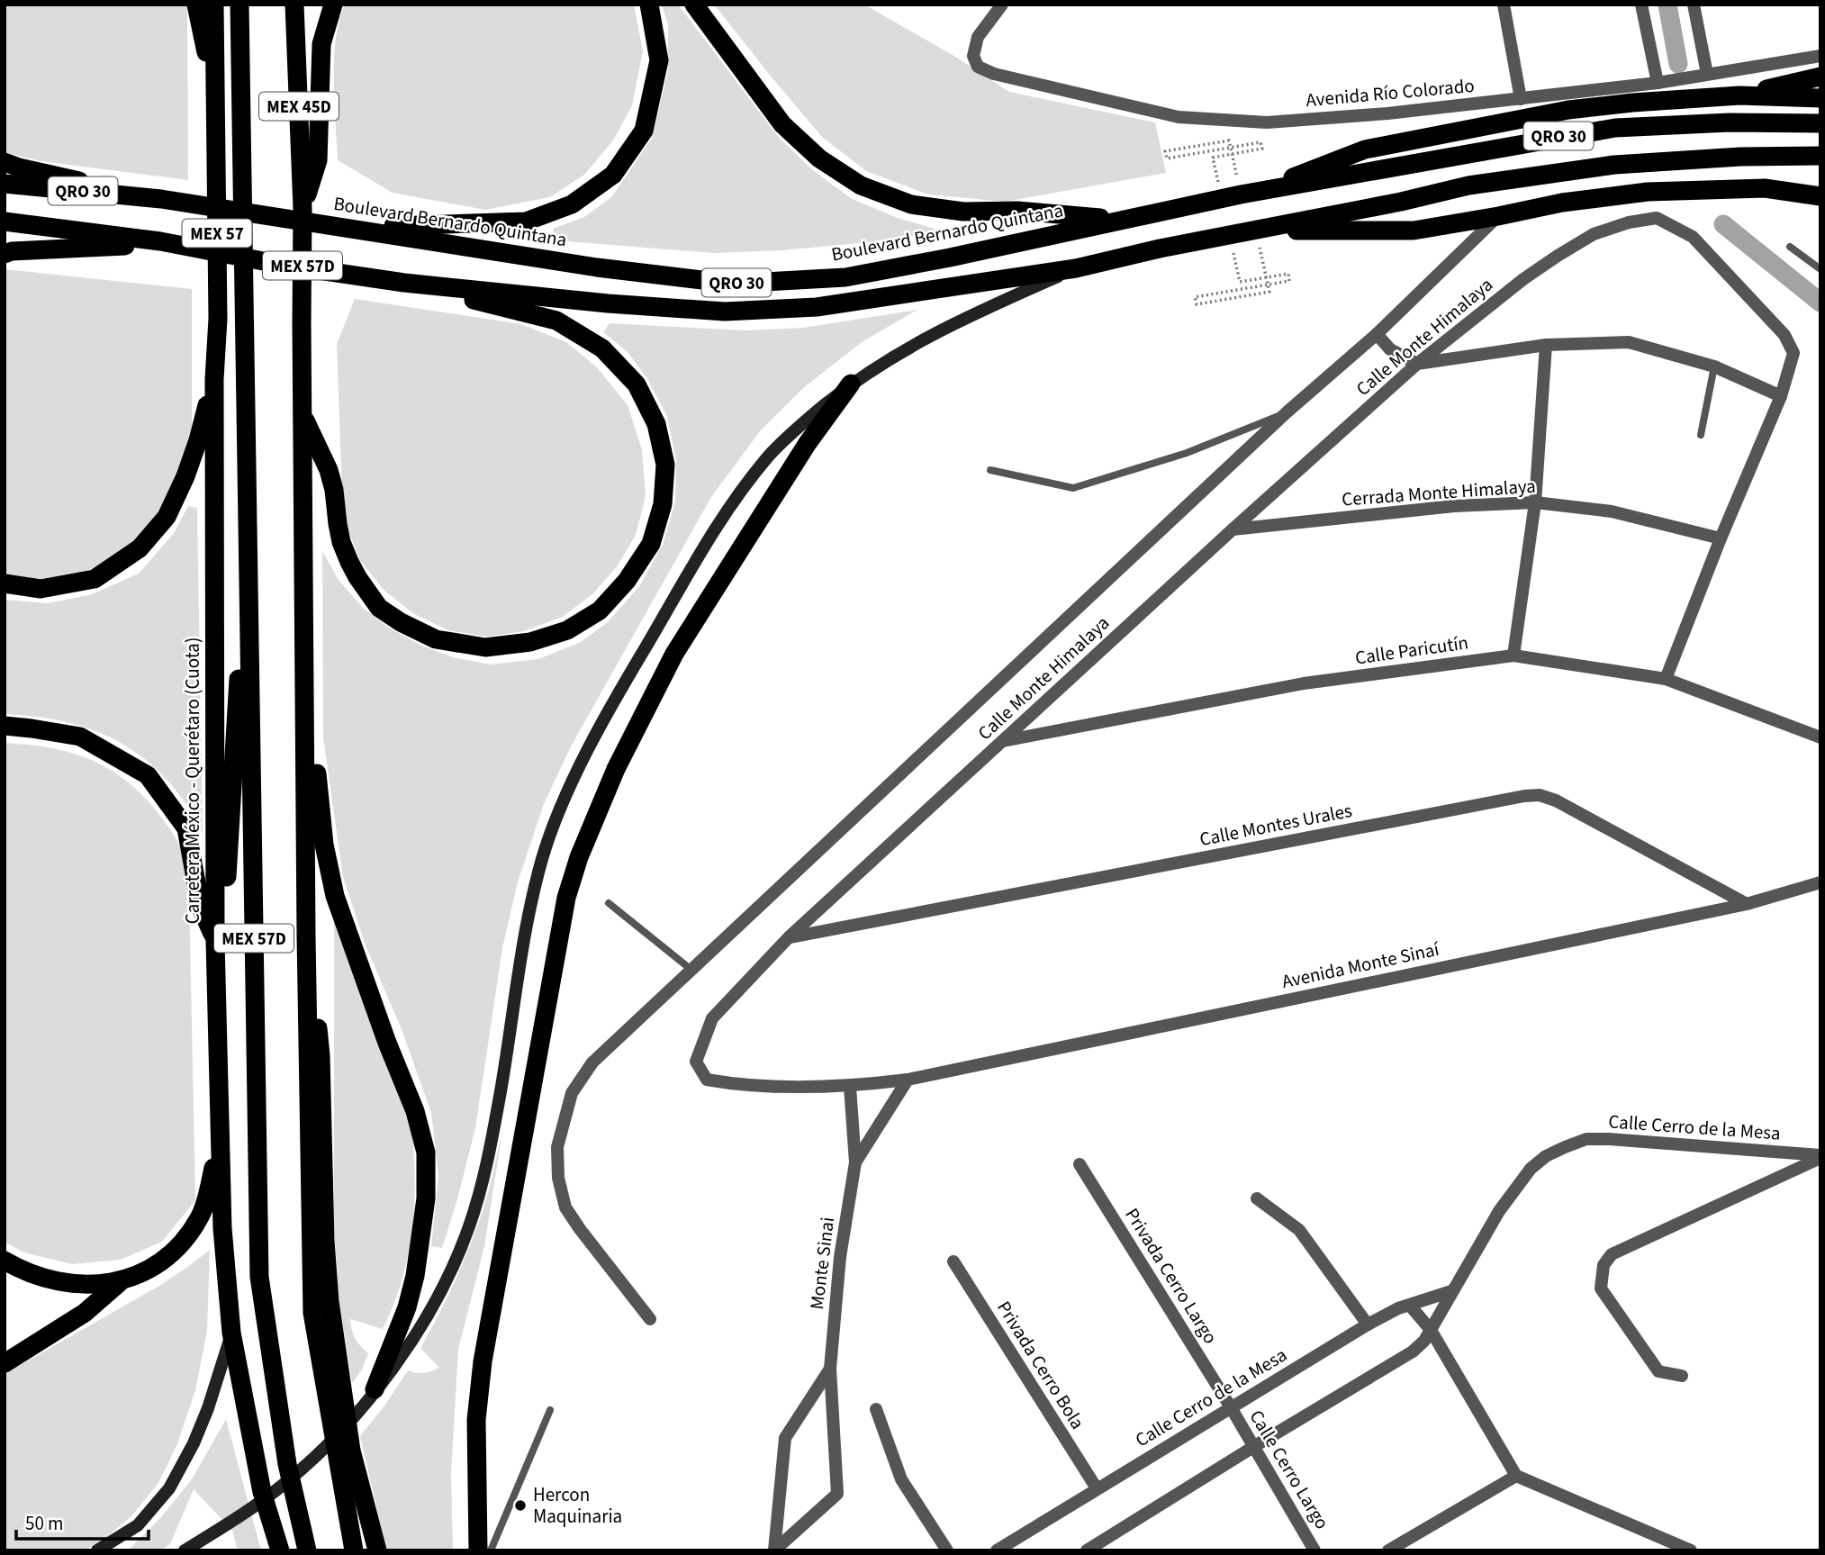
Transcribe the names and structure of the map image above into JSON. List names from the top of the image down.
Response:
{
  "streets": {
    "highway": [
      "MEX 45D",
      "QRO 30",
      "Boulevard Bernardo Quintana",
      "MEX 57",
      "MEX 57D",
      "Carretera México - Querétaro (Cuota)"
    ],
    "street": [
      "Avenida Río Colorado",
      "Calle Monte Himalaya",
      "Cerrada Monte Himalaya",
      "Calle Paricutín",
      "Calle Montes Urales",
      "Avenida Monte Sinaí",
      "Calle Cerro de la Mesa",
      "Monte Sinai",
      "Privada Cerro Largo",
      "Privada Cerro Bola",
      "Calle Cerro Largo"
    ]
  },
  "crossings": [
    ["MEX 45D", "MEX 57D"],
    ["Calle Monte Himalaya", "Cerrada Monte Himalaya"],
    ["Calle Monte Himalaya", "Calle Paricutín"],
    ["Calle Monte Himalaya", "Calle Montes Urales"],
    ["Calle Monte Himalaya", "Avenida Monte Sinaí"],
    ["Calle Monte Himalaya", "Monte Sinai"],
    ["Calle Montes Urales", "Avenida Monte Sinaí"],
    ["Avenida Monte Sinaí", "Monte Sinai"],
    ["Calle Cerro de la Mesa", "Privada Cerro Largo"],
    ["Calle Cerro de la Mesa", "Privada Cerro Bola"],
    ["Calle Cerro de la Mesa", "Calle Cerro Largo"],
    ["Privada Cerro Largo", "Calle Cerro Largo"]
  ],
  "places": ["Hercon Maquinaria"],
  "scale_bar": "50 m"
}
